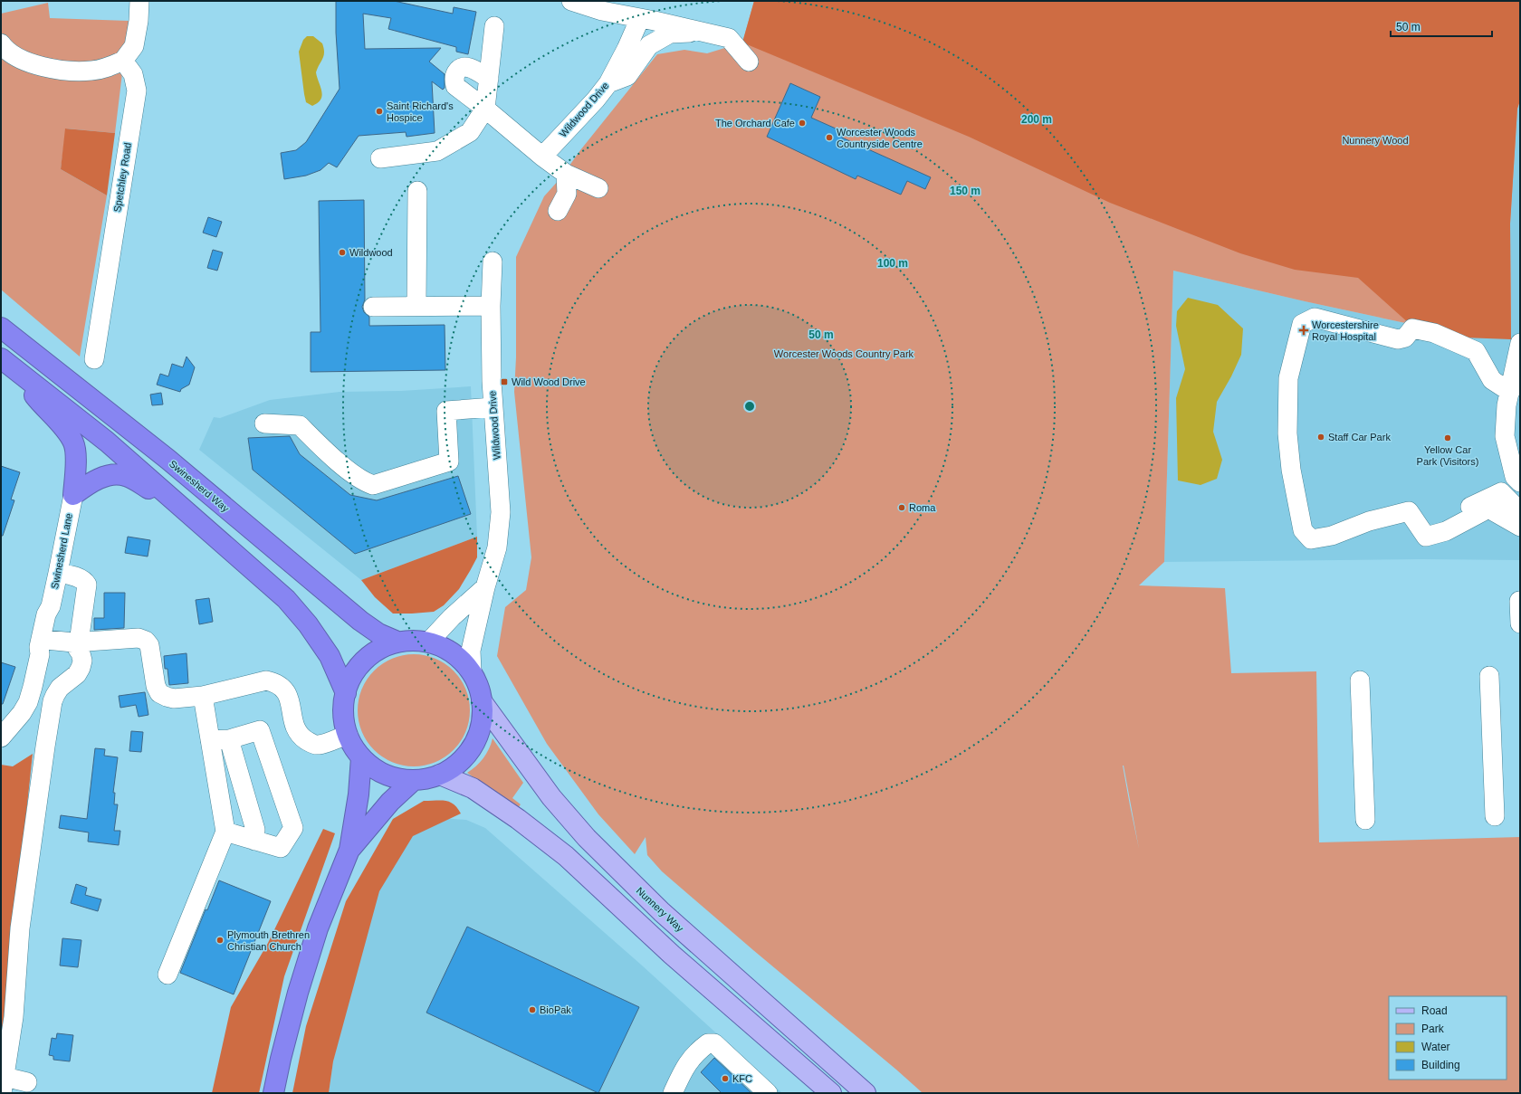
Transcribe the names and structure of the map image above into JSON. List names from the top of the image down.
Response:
{
  "streets": {
    "highway": ["Swinesherd Way"],
    "main road": ["Nunnery Way"],
    "street": ["Wildwood Drive", "Spetchley Road", "Swinesherd Lane"]
  },
  "parks": ["Nunnery Wood", "Worcester Woods Country Park"],
  "places": {
    "other": [
      "Saint Richard's Hospice",
      "The Orchard Cafe",
      "Worcester Woods Countryside Centre",
      "Wildwood",
      "Staff Car Park",
      "Yellow Car Park (Visitors)",
      "Roma",
      "Plymouth Brethren Christian Church",
      "BioPak",
      "KFC"
    ],
    "health": ["Worcestershire Royal Hospital"],
    "transit": ["Wild Wood Drive"]
  },
  "legend": [
    "Road",
    "Park",
    "Water",
    "Building"
  ],
  "scale_bar": "50 m",
  "rings": [
    "200 m",
    "150 m",
    "100 m",
    "50 m"
  ]
}
